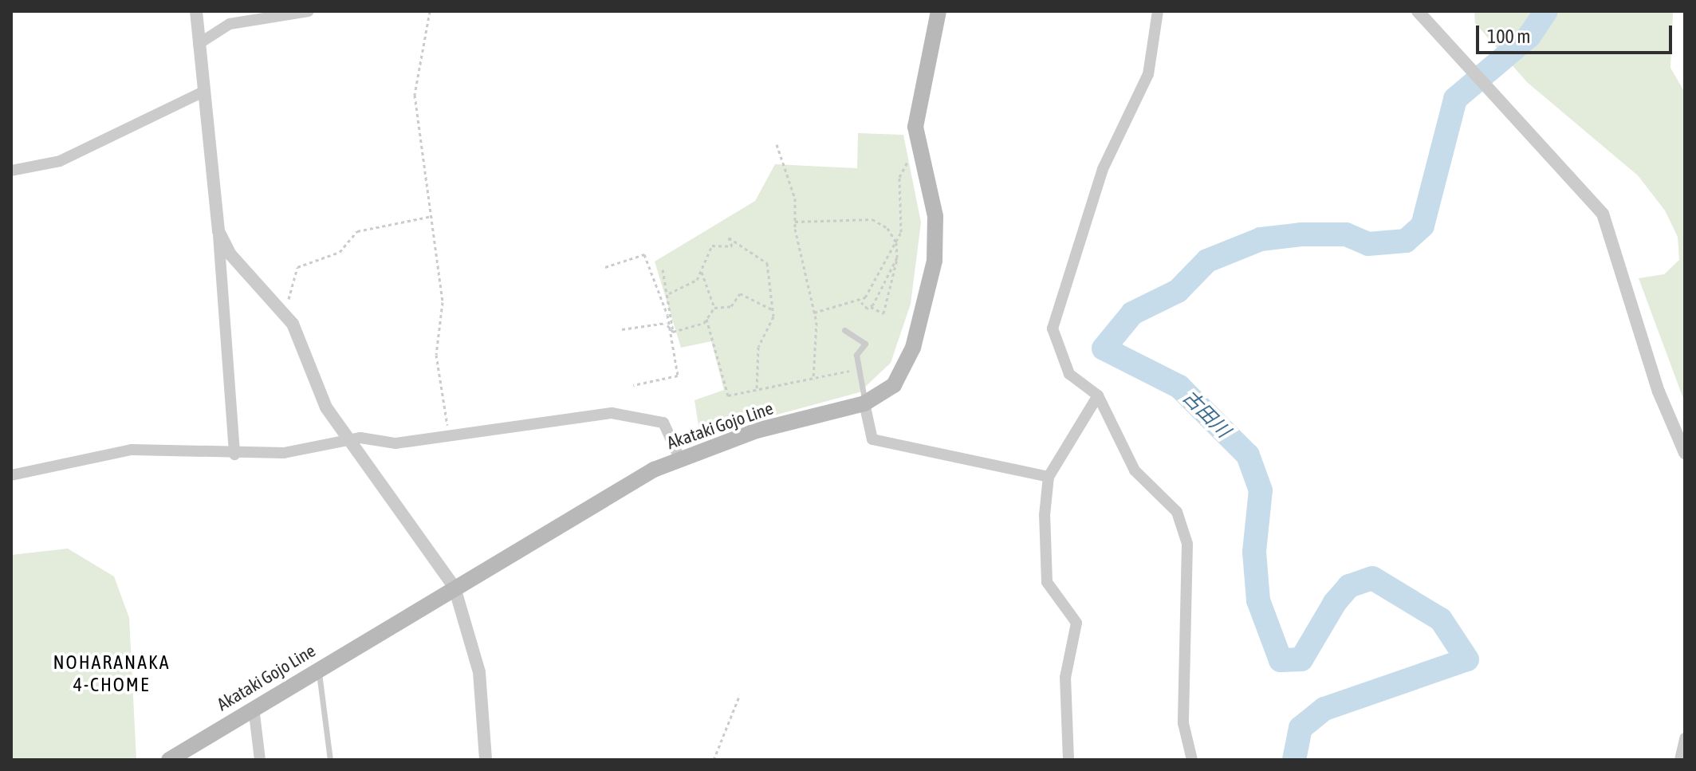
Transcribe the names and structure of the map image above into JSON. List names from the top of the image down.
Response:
{
  "streets": {
    "main road": ["Akataki Gojo Line"]
  },
  "districts": ["NOHARANAKA 4-CHOME"],
  "water": ["古田川"],
  "scale_bar": "100 m"
}
